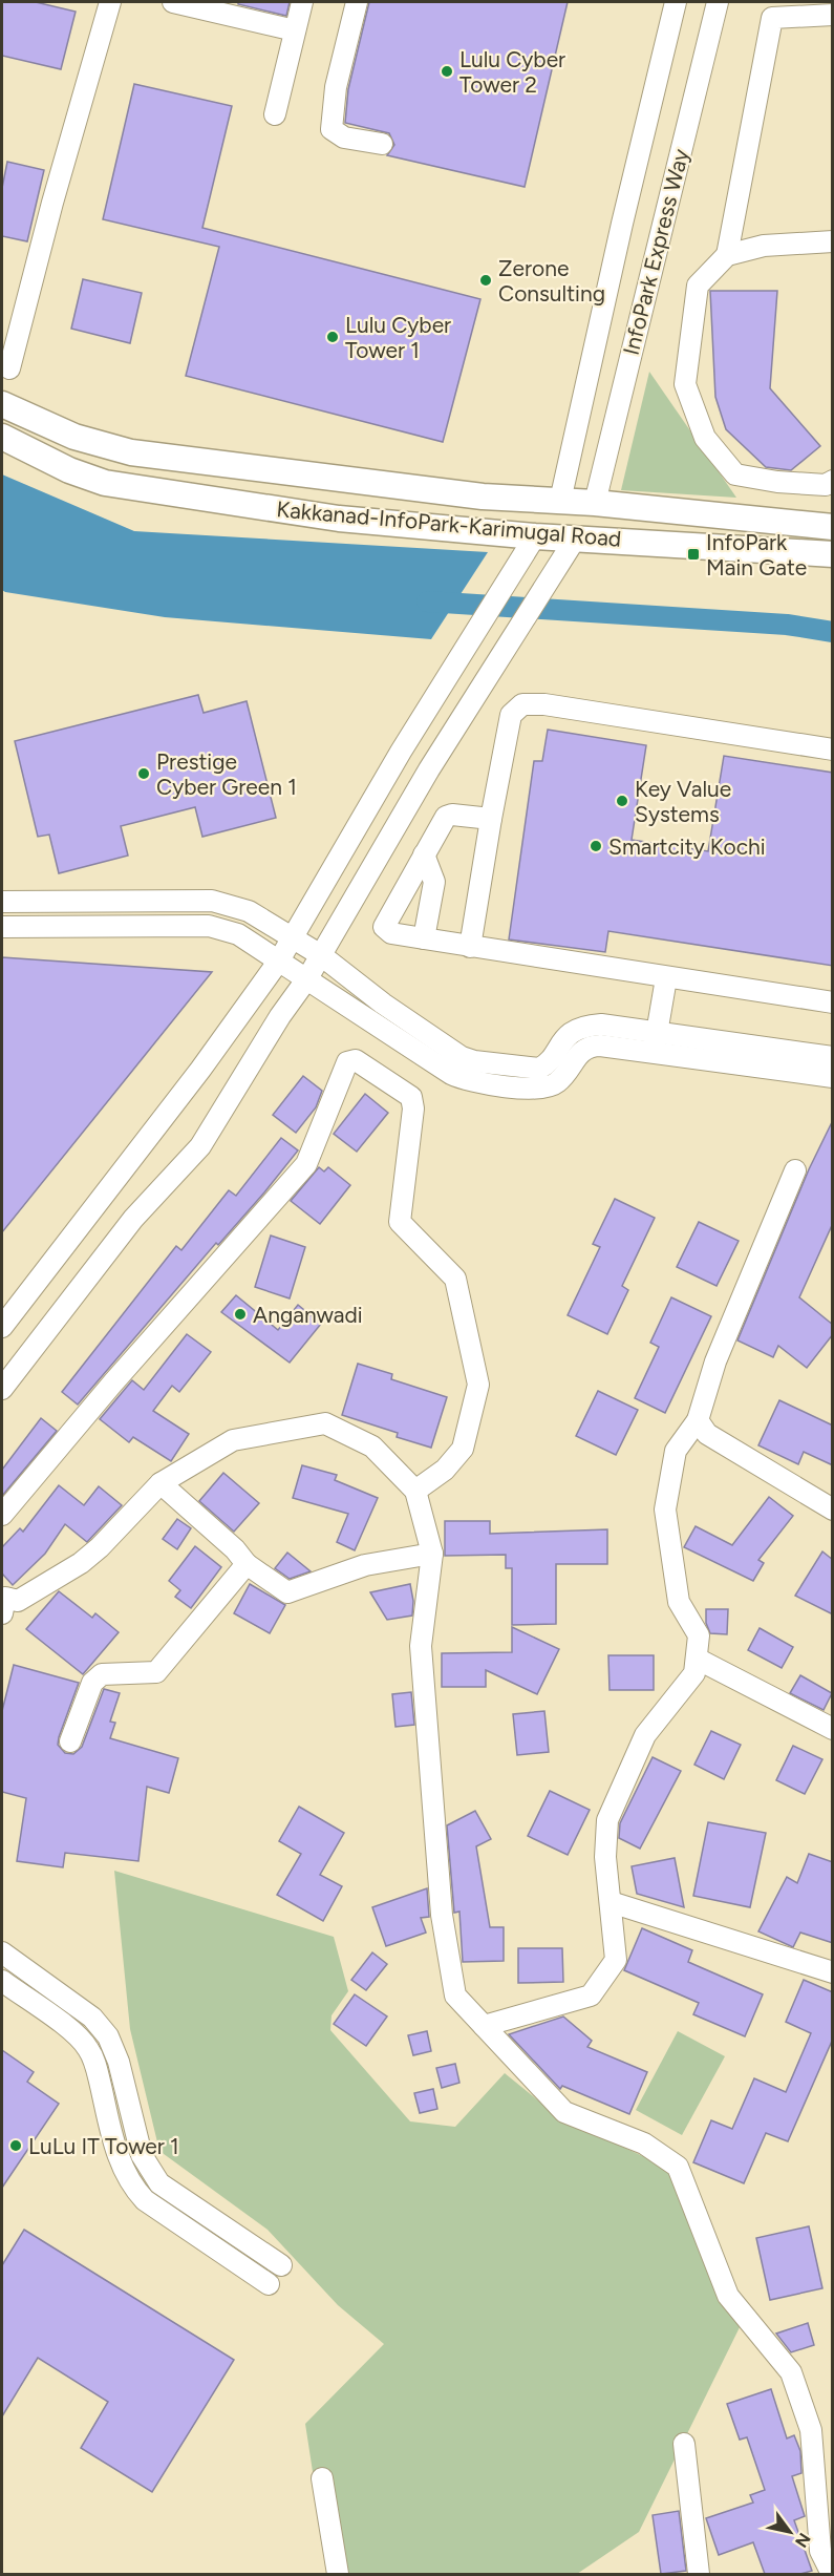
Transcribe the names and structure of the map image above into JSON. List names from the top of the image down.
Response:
{
  "streets": {
    "main road": ["Kakkanad-InfoPark-Karimugal Road"],
    "street": ["InfoPark Express Way"]
  },
  "crossings": [
    ["InfoPark Express Way", "Kakkanad-InfoPark-Karimugal Road"]
  ],
  "places": {
    "other": [
      "Lulu Cyber Tower 2",
      "Zerone Consulting",
      "Lulu Cyber Tower 1",
      "Prestige Cyber Green 1",
      "Key Value Systems",
      "Smartcity Kochi",
      "Anganwadi",
      "LuLu IT Tower 1"
    ],
    "transit": ["InfoPark Main Gate"]
  },
  "north": "bottom right"
}
